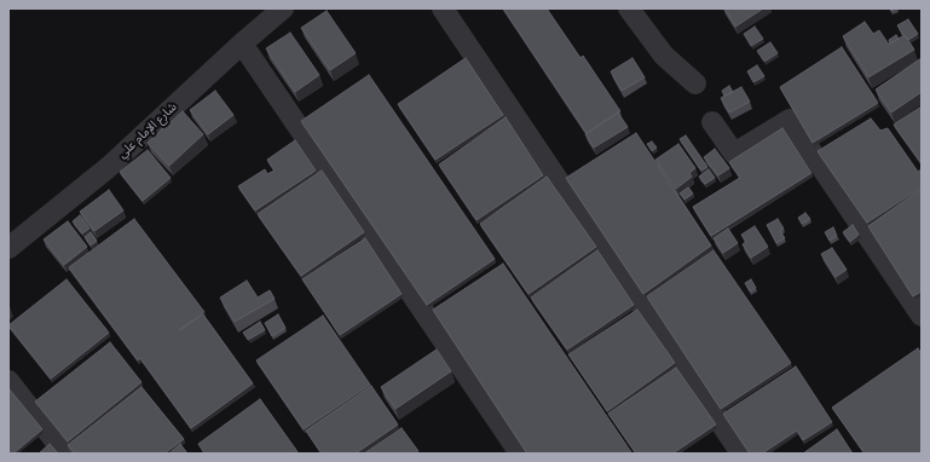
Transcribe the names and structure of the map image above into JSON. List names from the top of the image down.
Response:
{
  "streets": {
    "street": ["شارع الإمام علي"]
  }
}
